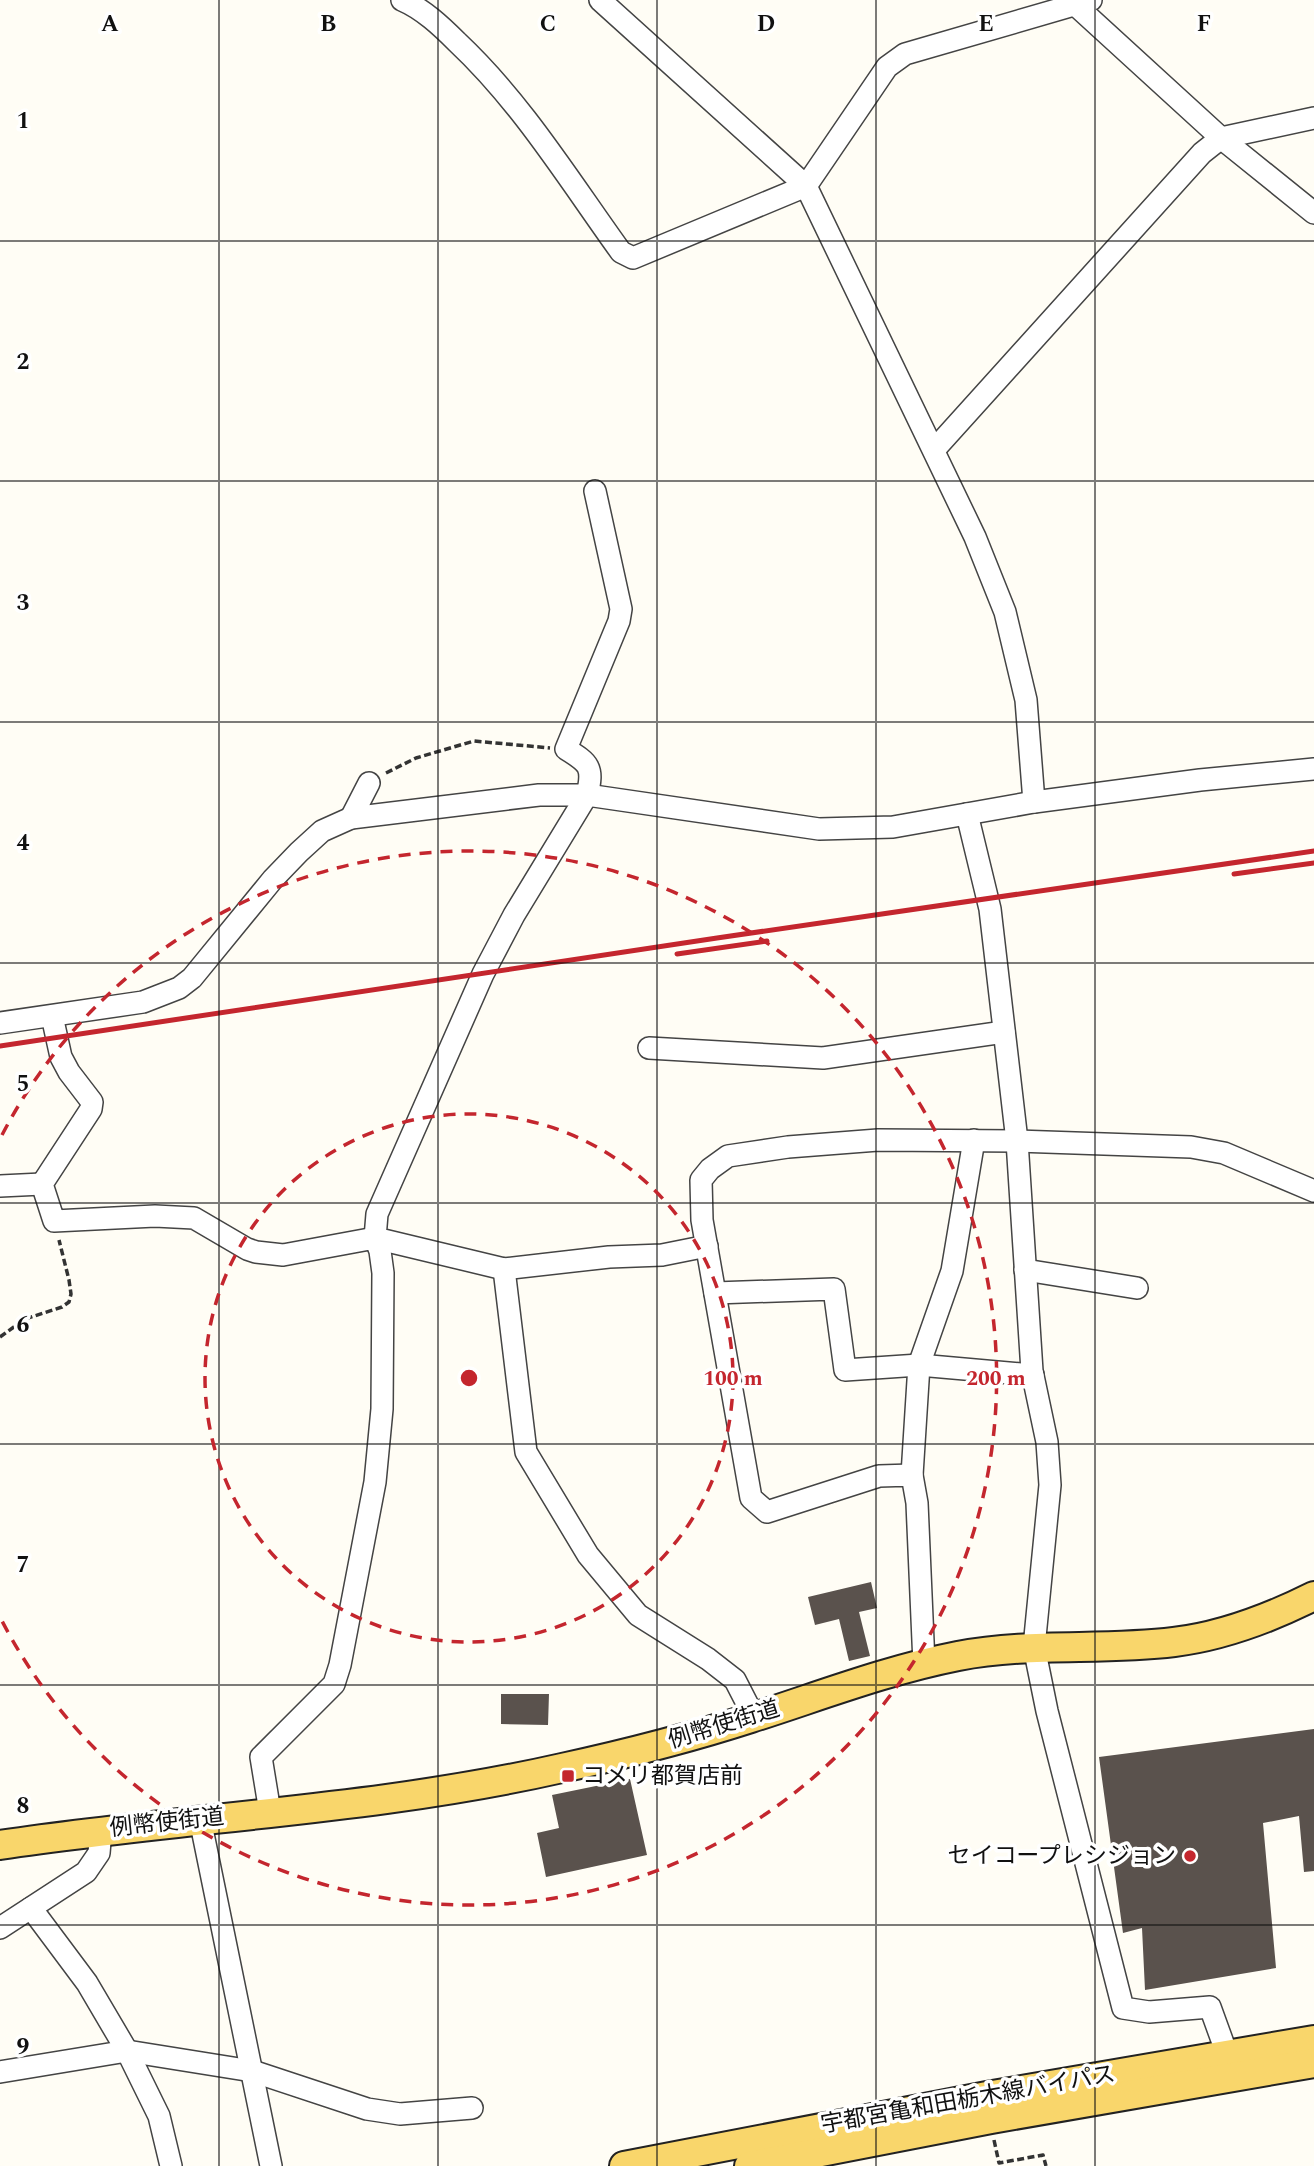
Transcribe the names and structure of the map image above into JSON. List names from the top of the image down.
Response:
{
  "streets": {
    "main road": ["例幣使街道", "宇都宮亀和田栃木線バイパス"]
  },
  "places": {
    "transit": ["コメリ都賀店前"],
    "other": ["セイコープレシジョン"]
  },
  "grid": {
    "columns": [
      "A",
      "B",
      "C",
      "D",
      "E",
      "F"
    ],
    "rows": [
      "1",
      "2",
      "3",
      "4",
      "5",
      "6",
      "7",
      "8",
      "9"
    ]
  },
  "rings": ["100 m", "200 m"]
}
